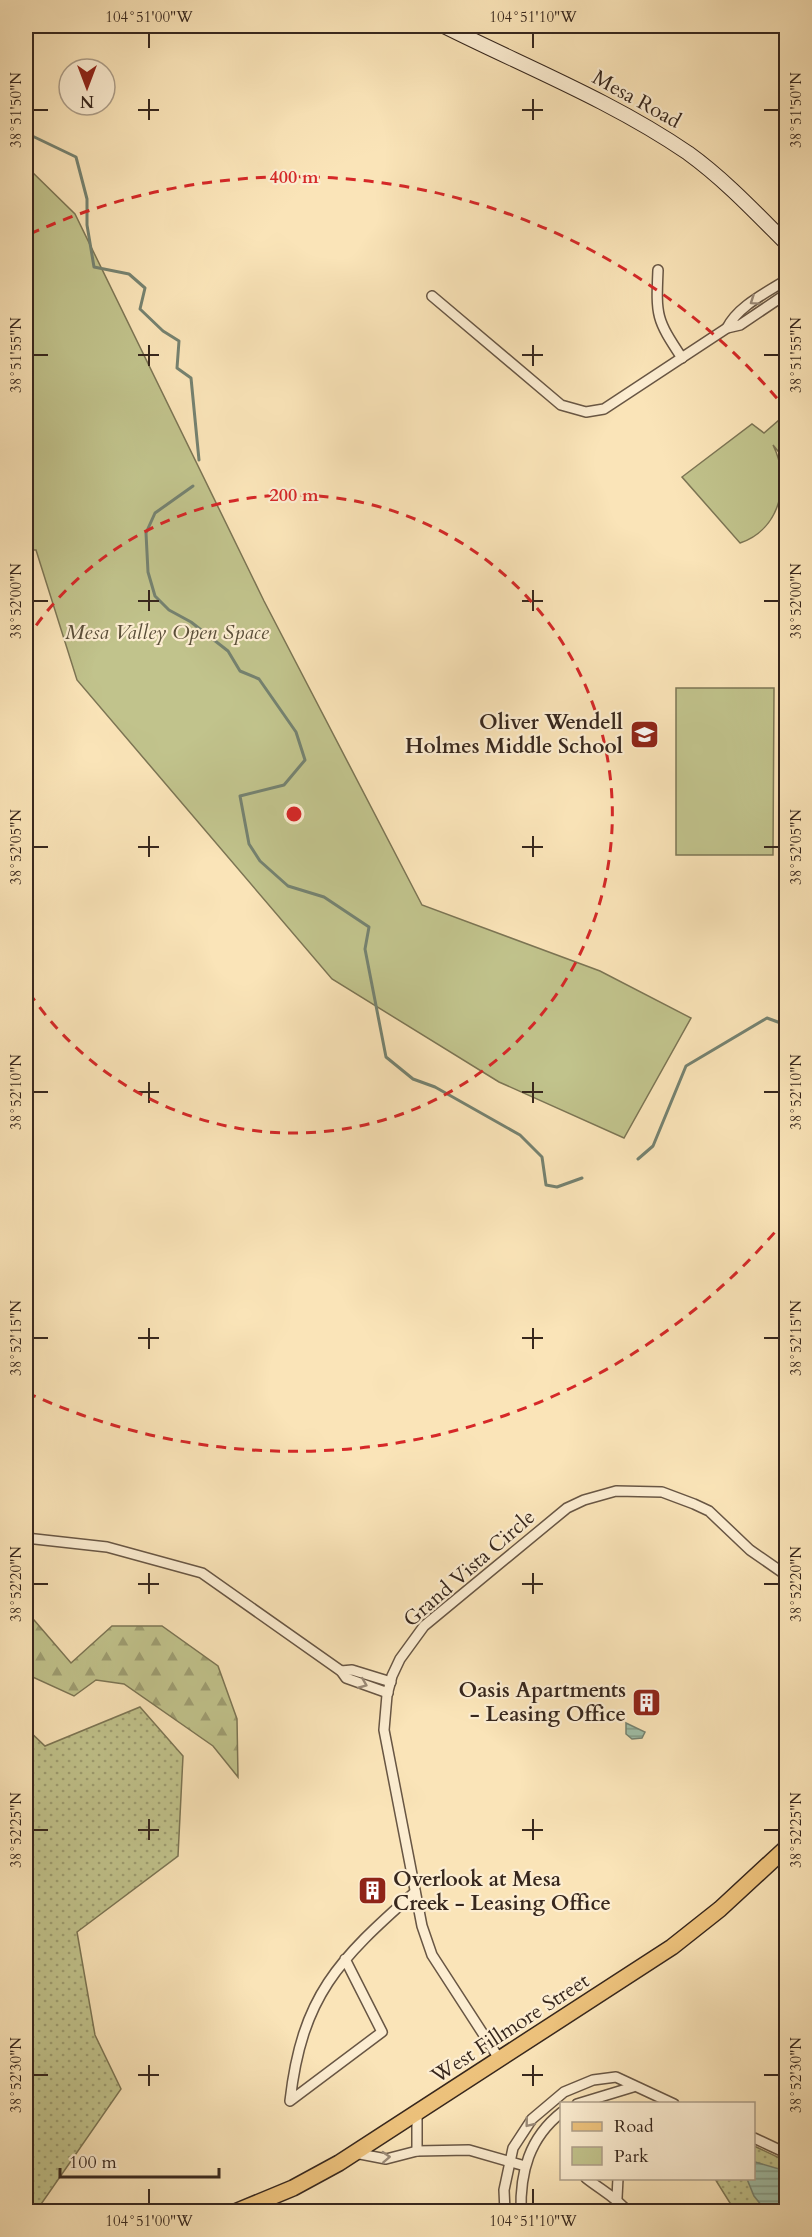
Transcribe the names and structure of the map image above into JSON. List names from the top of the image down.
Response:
{
  "streets": {
    "main road": ["Mesa Road", "West Fillmore Street"],
    "street": ["Grand Vista Circle"]
  },
  "crossings": [
    ["Grand Vista Circle", "West Fillmore Street"]
  ],
  "parks": ["Mesa Valley Open Space"],
  "places": {
    "school or university": ["Oliver Wendell Holmes Middle School"],
    "building": ["Oasis Apartments - Leasing Office", "Overlook at Mesa Creek - Leasing Office"]
  },
  "legend": ["Road", "Park"],
  "scale_bar": "100 m",
  "north": "bottom",
  "coordinates": [
    "104°51'00\"W",
    "104°51'10\"W",
    "38°51'50\"N",
    "38°51'55\"N",
    "38°52'00\"N",
    "38°52'05\"N",
    "38°52'10\"N",
    "38°52'15\"N",
    "38°52'20\"N",
    "38°52'25\"N",
    "38°52'30\"N"
  ],
  "rings": ["400 m", "200 m"]
}
